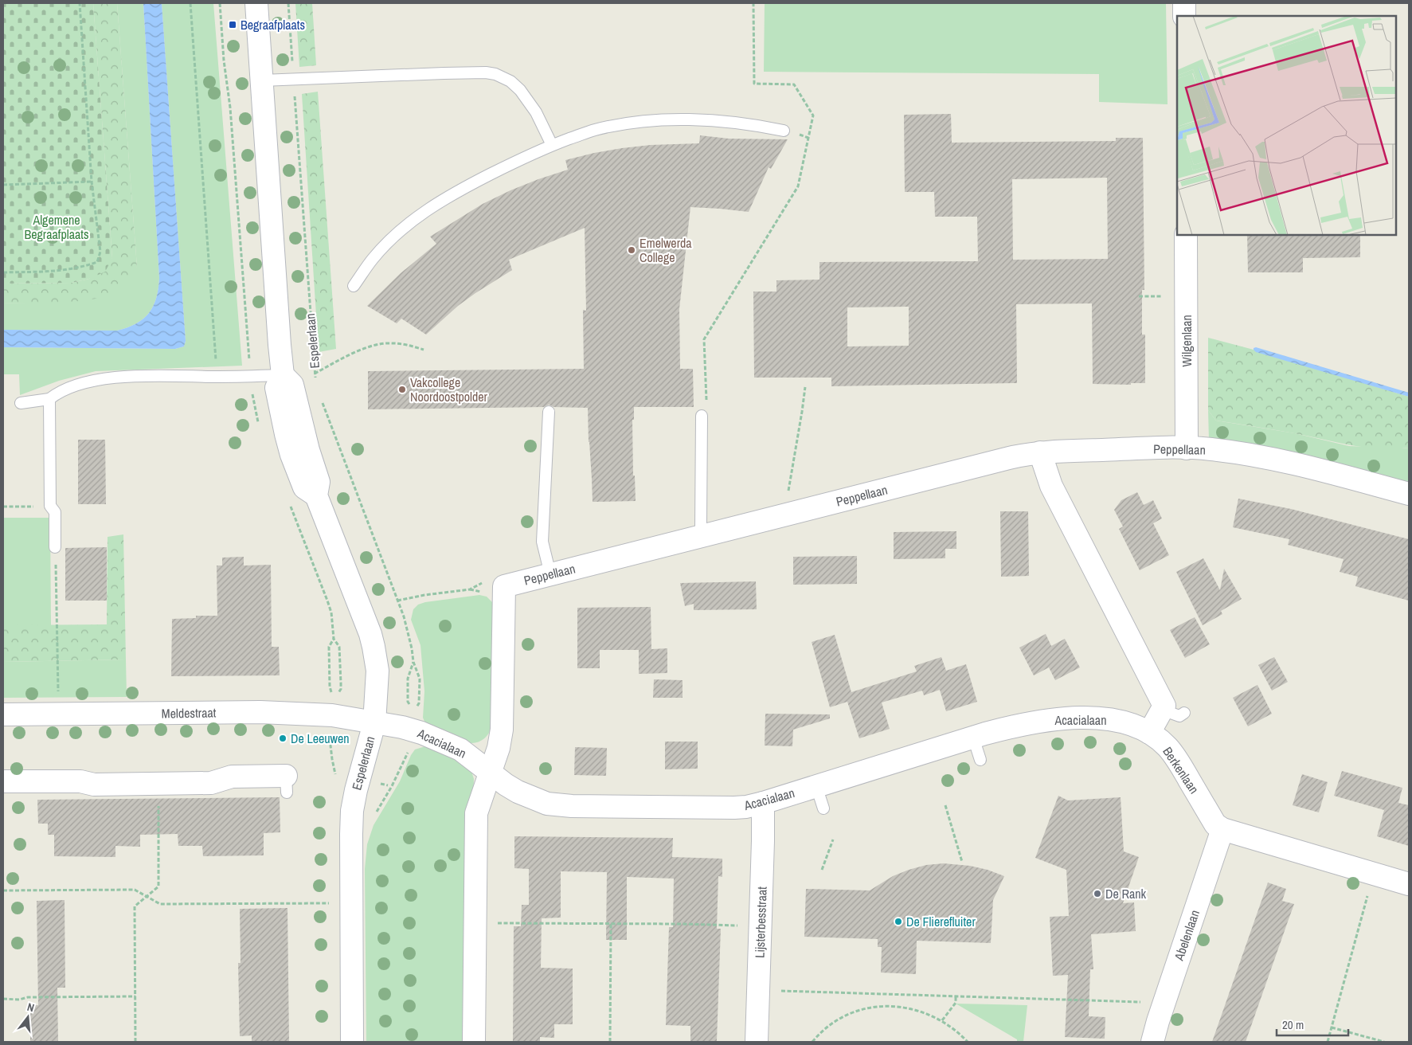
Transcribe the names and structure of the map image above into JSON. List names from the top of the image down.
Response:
{
  "streets": {
    "street": [
      "Espelerlaan",
      "Wilgenlaan",
      "Peppellaan",
      "Meldestraat",
      "Acacialaan",
      "Berkenlaan",
      "Lijsterbesstraat",
      "Abelenlaan"
    ]
  },
  "crossings": [
    ["Espelerlaan", "Meldestraat"],
    ["Espelerlaan", "Acacialaan"],
    ["Wilgenlaan", "Peppellaan"],
    ["Peppellaan", "Acacialaan"],
    ["Meldestraat", "Acacialaan"],
    ["Acacialaan", "Berkenlaan"],
    ["Acacialaan", "Lijsterbesstraat"],
    ["Berkenlaan", "Abelenlaan"]
  ],
  "parks": ["Algemene Begraafplaats"],
  "places": {
    "transit": ["Begraafplaats"],
    "other": [
      "Emelwerda College",
      "Vakcollege Noordoostpolder",
      "De Leeuwen",
      "De Rank",
      "De Flierefluiter"
    ]
  },
  "scale_bar": "20 m",
  "north": "top"
}
